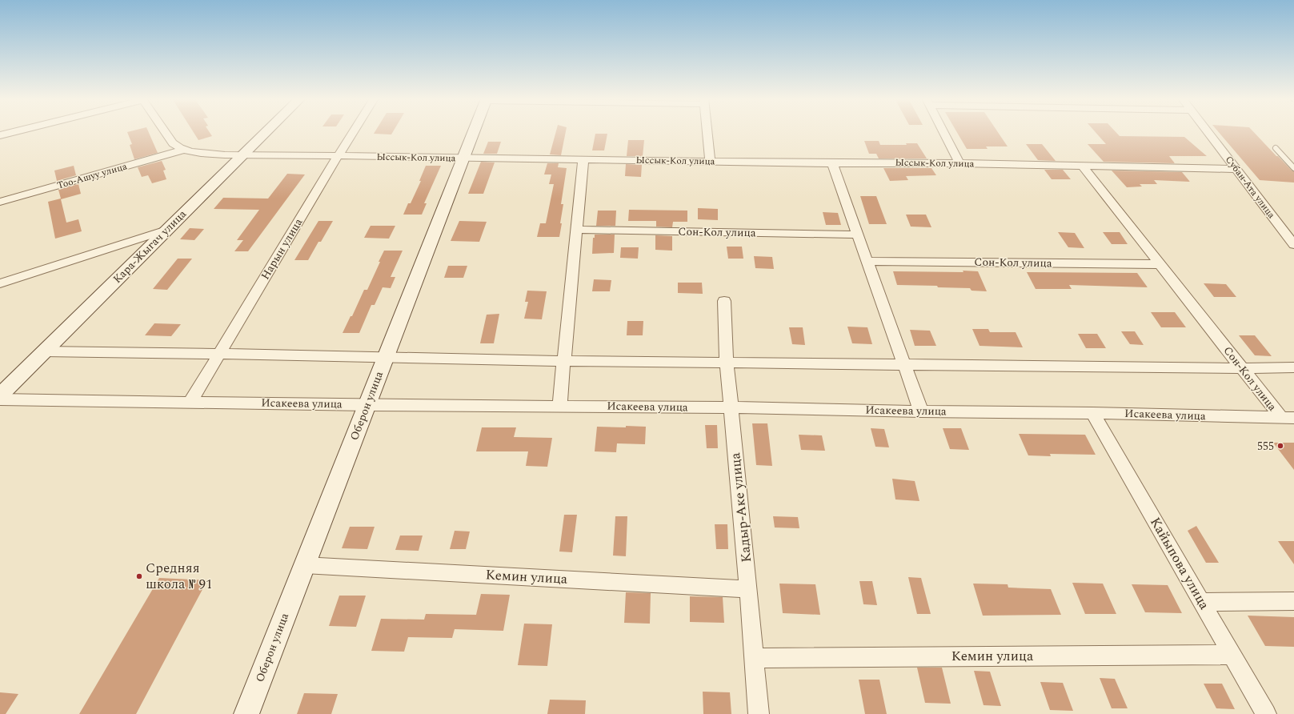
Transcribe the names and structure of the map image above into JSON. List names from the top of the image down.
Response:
{
  "streets": {
    "street": [
      "Ыссык-Кол улица",
      "Тоо-Ашуу улица",
      "Субан-Ата улица",
      "Сон-Кол улица",
      "Кара-Жыгач улица",
      "Нарын улица",
      "Исакеева улица",
      "Оберон улица",
      "Кадыр-Аке улица",
      "Кайыпова улица",
      "Кемин улица"
    ]
  },
  "crossings": [
    ["Ыссык-Кол улица", "Тоо-Ашуу улица"],
    ["Ыссык-Кол улица", "Субан-Ата улица"],
    ["Ыссык-Кол улица", "Сон-Кол улица"],
    ["Ыссык-Кол улица", "Кара-Жыгач улица"],
    ["Ыссык-Кол улица", "Нарын улица"],
    ["Ыссык-Кол улица", "Оберон улица"],
    ["Сон-Кол улица", "Исакеева улица"],
    ["Нарын улица", "Исакеева улица"],
    ["Исакеева улица", "Оберон улица"],
    ["Исакеева улица", "Кадыр-Аке улица"],
    ["Исакеева улица", "Кайыпова улица"],
    ["Оберон улица", "Кемин улица"],
    ["Кадыр-Аке улица", "Кемин улица"],
    ["Кайыпова улица", "Кемин улица"]
  ],
  "places": ["555", "Средняя школа № 91"]
}
